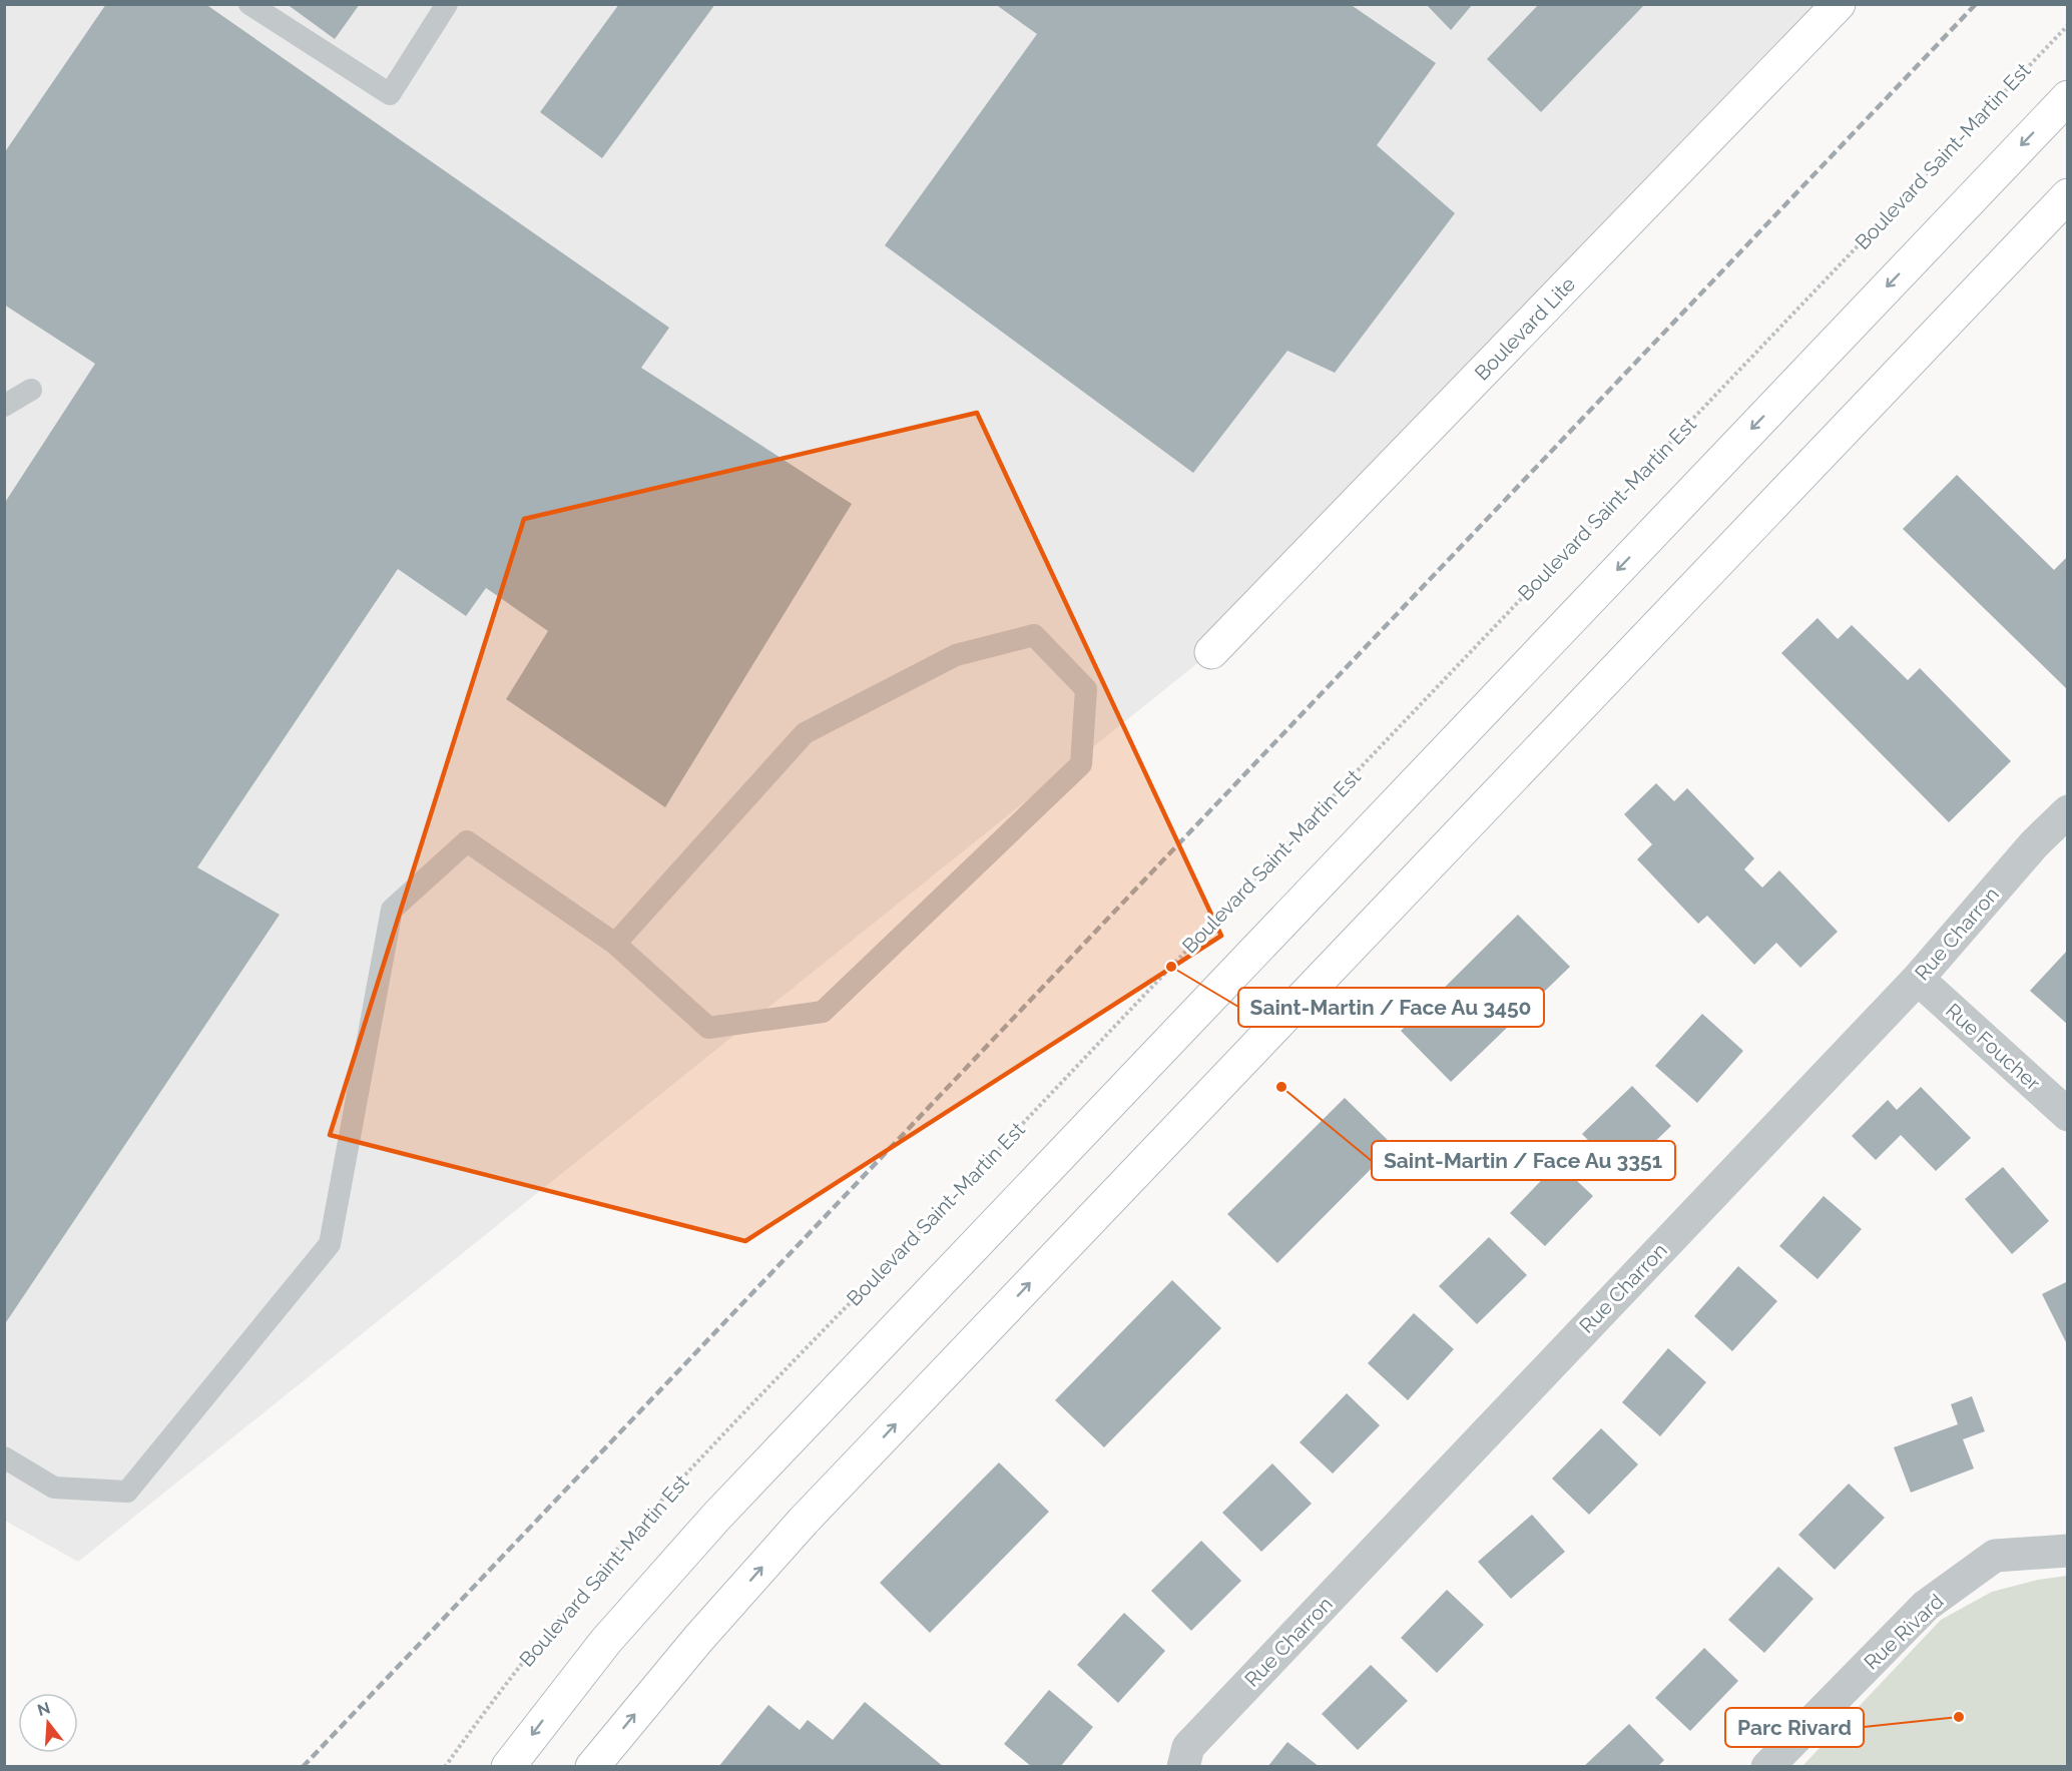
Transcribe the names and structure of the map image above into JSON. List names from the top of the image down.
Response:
{
  "streets": {
    "main road": ["Boulevard Lite"],
    "street": ["Rue Charron", "Rue Foucher", "Rue Rivard"],
    "path": ["Boulevard Saint-Martin Est"]
  },
  "crossings": [
    ["Rue Charron", "Rue Foucher"]
  ],
  "places": ["Saint-Martin / Face Au 3450", "Saint-Martin / Face Au 3351", "Parc Rivard"],
  "north": "top"
}
